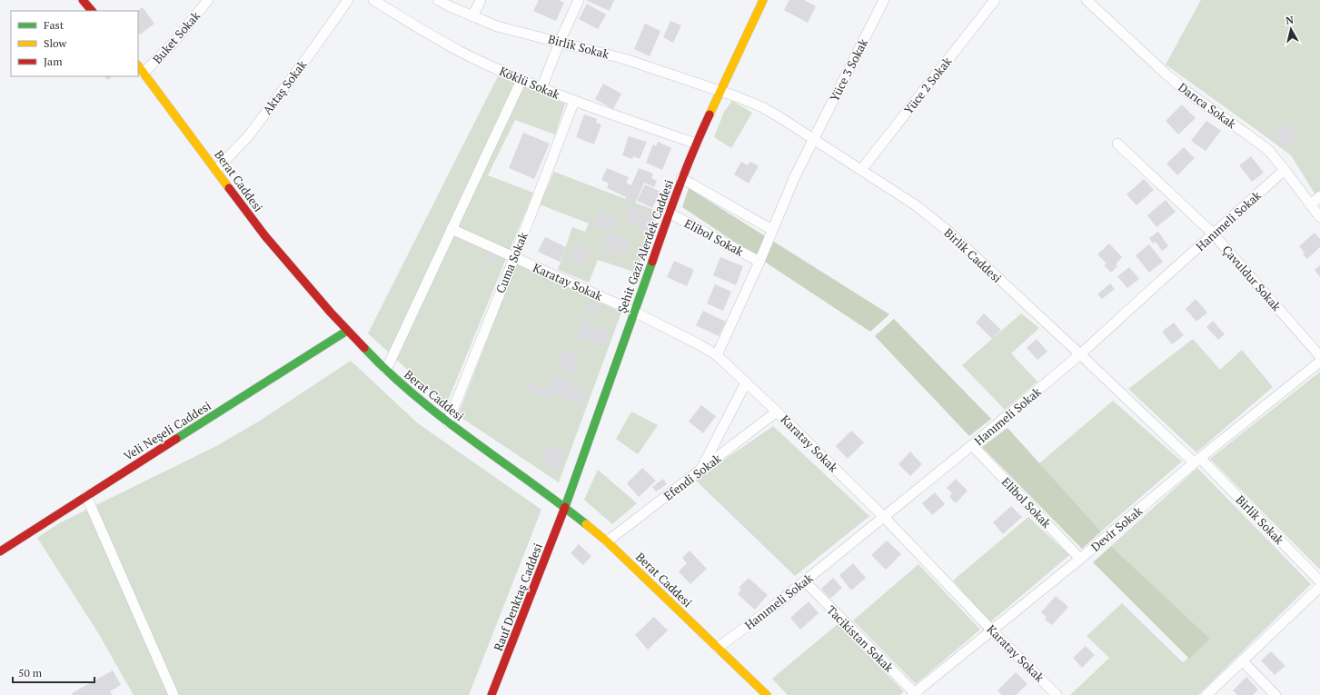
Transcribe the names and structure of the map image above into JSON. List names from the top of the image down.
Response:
{
  "streets": {
    "street": [
      "Buket Sokak",
      "Birlik Sokak",
      "Yüce 3 Sokak",
      "Köklü Sokak",
      "Yüce 2 Sokak",
      "Aktaş Sokak",
      "Darıca Sokak",
      "Berat Caddesi",
      "Hanımeli Sokak",
      "Elibol Sokak",
      "Şehit Gazi Alerdek Caddesi",
      "Birlik Caddesi",
      "Cuma Sokak",
      "Çavuldur Sokak",
      "Karatay Sokak",
      "Veli Neşeli Caddesi",
      "Efendi Sokak",
      "Devir Sokak",
      "Rauf Denktaş Caddesi",
      "Tacikistan Sokak"
    ]
  },
  "crossings": [
    ["Buket Sokak", "Berat Caddesi"],
    ["Birlik Sokak", "Şehit Gazi Alerdek Caddesi"],
    ["Birlik Sokak", "Birlik Caddesi"],
    ["Birlik Sokak", "Devir Sokak"],
    ["Yüce 3 Sokak", "Elibol Sokak"],
    ["Yüce 3 Sokak", "Birlik Caddesi"],
    ["Yüce 3 Sokak", "Karatay Sokak"],
    ["Köklü Sokak", "Şehit Gazi Alerdek Caddesi"],
    ["Köklü Sokak", "Cuma Sokak"],
    ["Yüce 2 Sokak", "Birlik Caddesi"],
    ["Aktaş Sokak", "Berat Caddesi"],
    ["Darıca Sokak", "Hanımeli Sokak"],
    ["Berat Caddesi", "Hanımeli Sokak"],
    ["Berat Caddesi", "Şehit Gazi Alerdek Caddesi"],
    ["Berat Caddesi", "Cuma Sokak"],
    ["Berat Caddesi", "Veli Neşeli Caddesi"],
    ["Berat Caddesi", "Efendi Sokak"],
    ["Berat Caddesi", "Rauf Denktaş Caddesi"],
    ["Hanımeli Sokak", "Elibol Sokak"],
    ["Hanımeli Sokak", "Birlik Caddesi"],
    ["Hanımeli Sokak", "Çavuldur Sokak"],
    ["Hanımeli Sokak", "Karatay Sokak"],
    ["Hanımeli Sokak", "Tacikistan Sokak"],
    ["Elibol Sokak", "Şehit Gazi Alerdek Caddesi"],
    ["Elibol Sokak", "Devir Sokak"],
    ["Şehit Gazi Alerdek Caddesi", "Birlik Caddesi"],
    ["Şehit Gazi Alerdek Caddesi", "Karatay Sokak"],
    ["Şehit Gazi Alerdek Caddesi", "Rauf Denktaş Caddesi"],
    ["Birlik Caddesi", "Devir Sokak"],
    ["Cuma Sokak", "Karatay Sokak"],
    ["Karatay Sokak", "Efendi Sokak"],
    ["Karatay Sokak", "Devir Sokak"],
    ["Devir Sokak", "Tacikistan Sokak"]
  ],
  "legend": ["Fast", "Slow", "Jam"],
  "scale_bar": "50 m",
  "north": "top"
}
